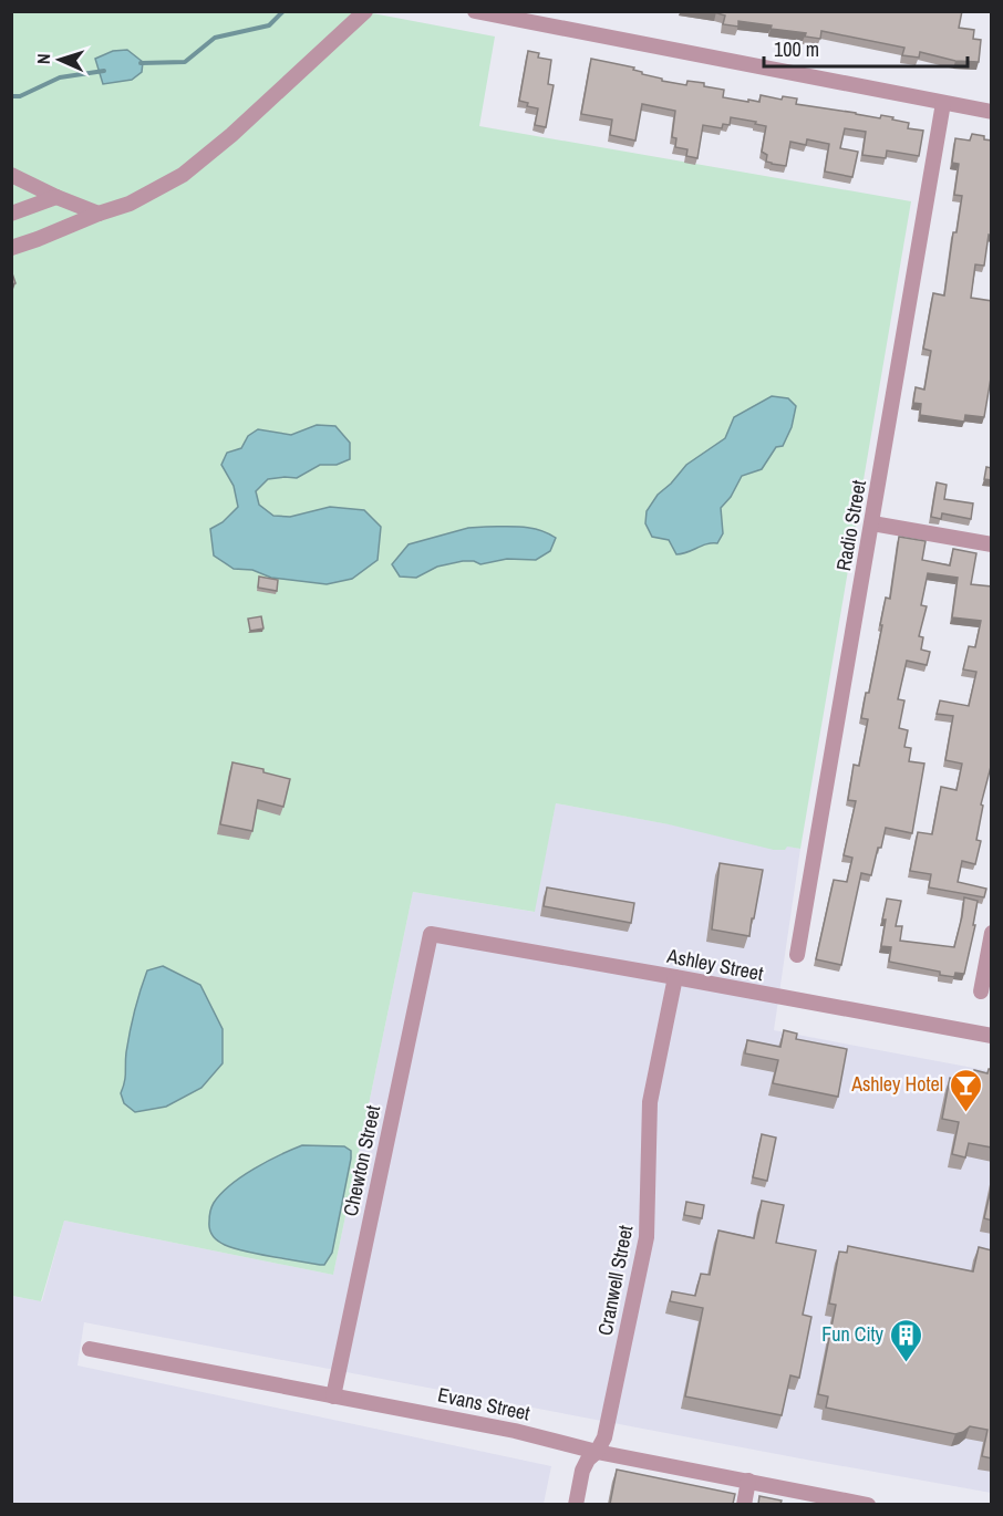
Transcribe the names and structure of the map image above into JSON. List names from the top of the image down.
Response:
{
  "streets": {
    "street": [
      "Radio Street",
      "Ashley Street",
      "Chewton Street",
      "Cranwell Street",
      "Evans Street"
    ]
  },
  "crossings": [
    ["Ashley Street", "Chewton Street"],
    ["Ashley Street", "Cranwell Street"],
    ["Chewton Street", "Evans Street"],
    ["Cranwell Street", "Evans Street"]
  ],
  "places": {
    "bar": ["Ashley Hotel"],
    "building": ["Fun City"]
  },
  "scale_bar": "100 m",
  "north": "left"
}
